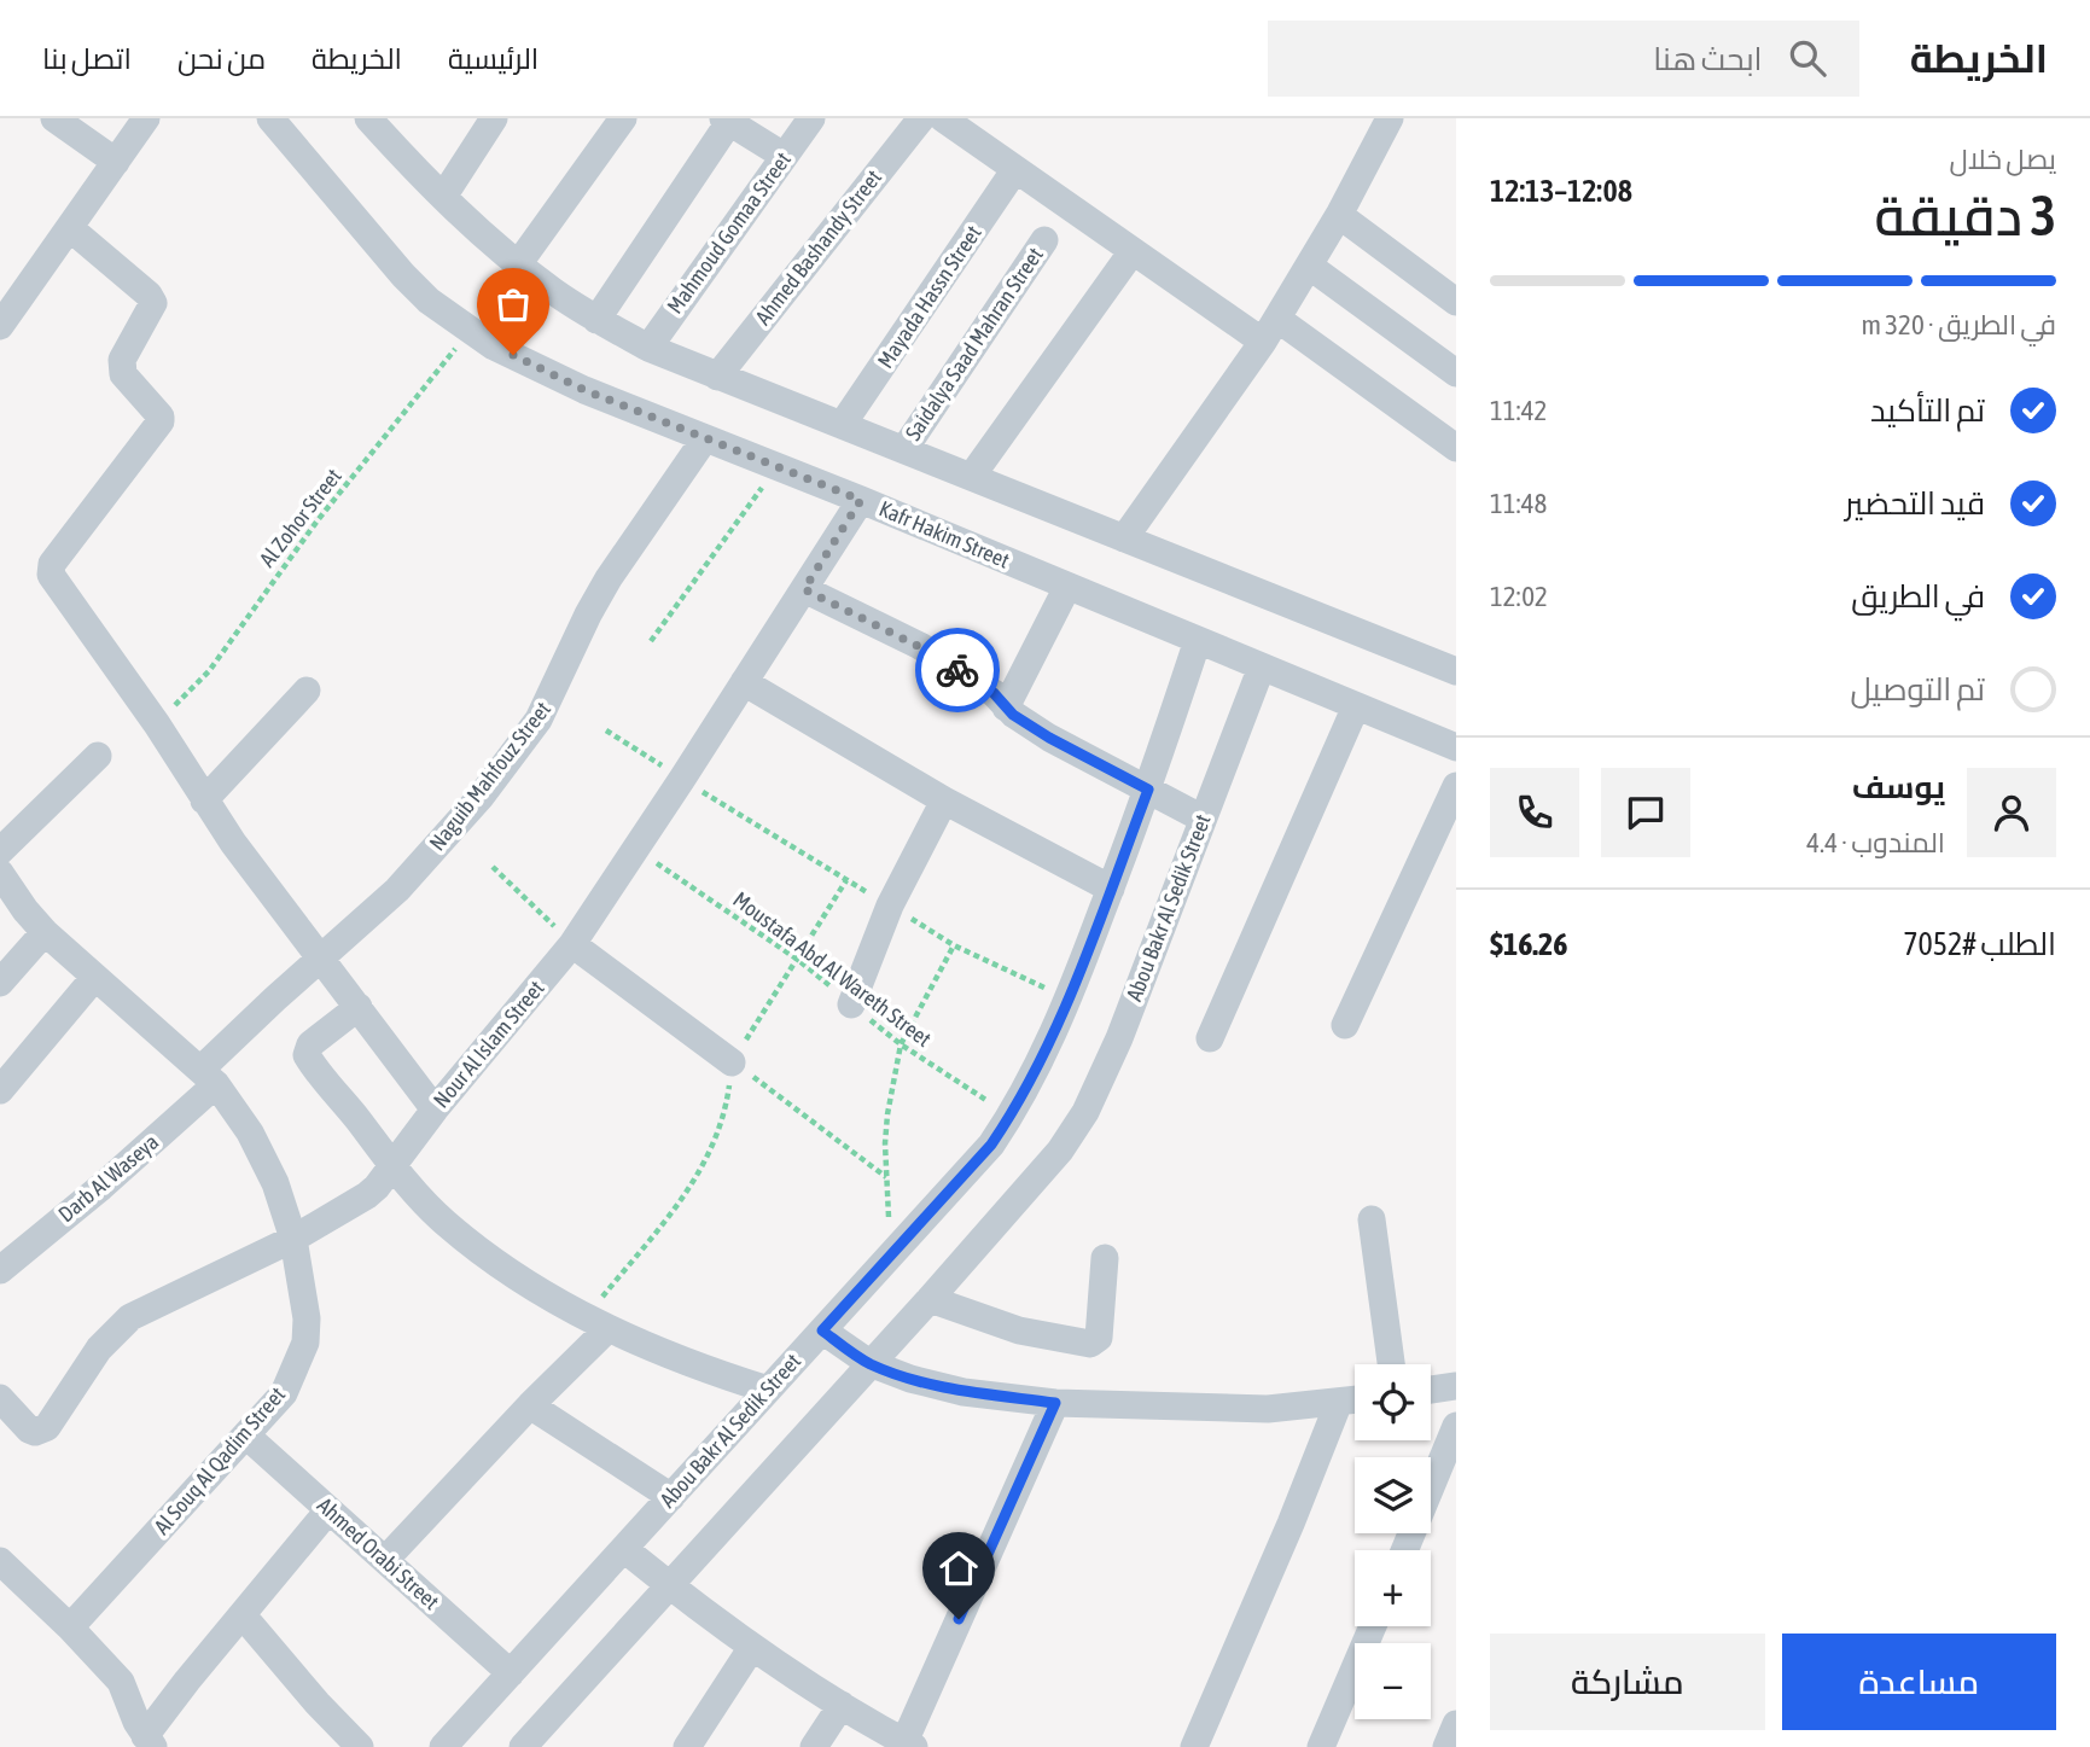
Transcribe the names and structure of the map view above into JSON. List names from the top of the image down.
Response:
{
  "streets": {
    "street": [
      "Mahmoud Gomaa Street",
      "Ahmed Bashandy Street",
      "Mayada Hassn Street",
      "Saidalya Saad Mahran Street",
      "Kafr Hakim Street",
      "Naguib Mahfouz Street",
      "Abou Bakr Al Sedik Street",
      "Nour Al Islam Street",
      "Darb Al Waseya",
      "Al Souq Al Qadim Street",
      "Ahmed Orabi Street"
    ],
    "path": ["Al Zohor Street", "Moustafa Abd Al Wareth Street"]
  },
  "crossings": [
    ["Al Zohor Street", "Kafr Hakim Street"],
    ["Kafr Hakim Street", "Naguib Mahfouz Street"],
    ["Kafr Hakim Street", "Abou Bakr Al Sedik Street"],
    ["Kafr Hakim Street", "Nour Al Islam Street"],
    ["Naguib Mahfouz Street", "Darb Al Waseya"],
    ["Naguib Mahfouz Street", "Al Souq Al Qadim Street"],
    ["Abou Bakr Al Sedik Street", "Moustafa Abd Al Wareth Street"],
    ["Abou Bakr Al Sedik Street", "Ahmed Orabi Street"],
    ["Moustafa Abd Al Wareth Street", "Nour Al Islam Street"],
    ["Nour Al Islam Street", "Al Souq Al Qadim Street"],
    ["Darb Al Waseya", "Al Souq Al Qadim Street"],
    ["Al Souq Al Qadim Street", "Ahmed Orabi Street"]
  ],
  "page": {
    "header": "الخريطة",
    "search": "ابحث هنا",
    "nav": [
      "الرئيسية",
      "الخريطة",
      "من نحن",
      "اتصل بنا"
    ],
    "heading": ["3 دقيقة", "يصل خلال", "12:08–12:13"],
    "panel": [
      "يوسف",
      "المندوب · 4.4",
      "الطلب #7052",
      "$16.26"
    ],
    "bar": "في الطريق · 320 m",
    "list": [
      ["تم التأكيد", "11:42"],
      ["قيد التحضير", "11:48"],
      ["في الطريق", "12:02"],
      "تم التوصيل"
    ],
    "map_buttons": ["+", "−"],
    "buttons": ["مساعدة", "مشاركة"]
  }
}
